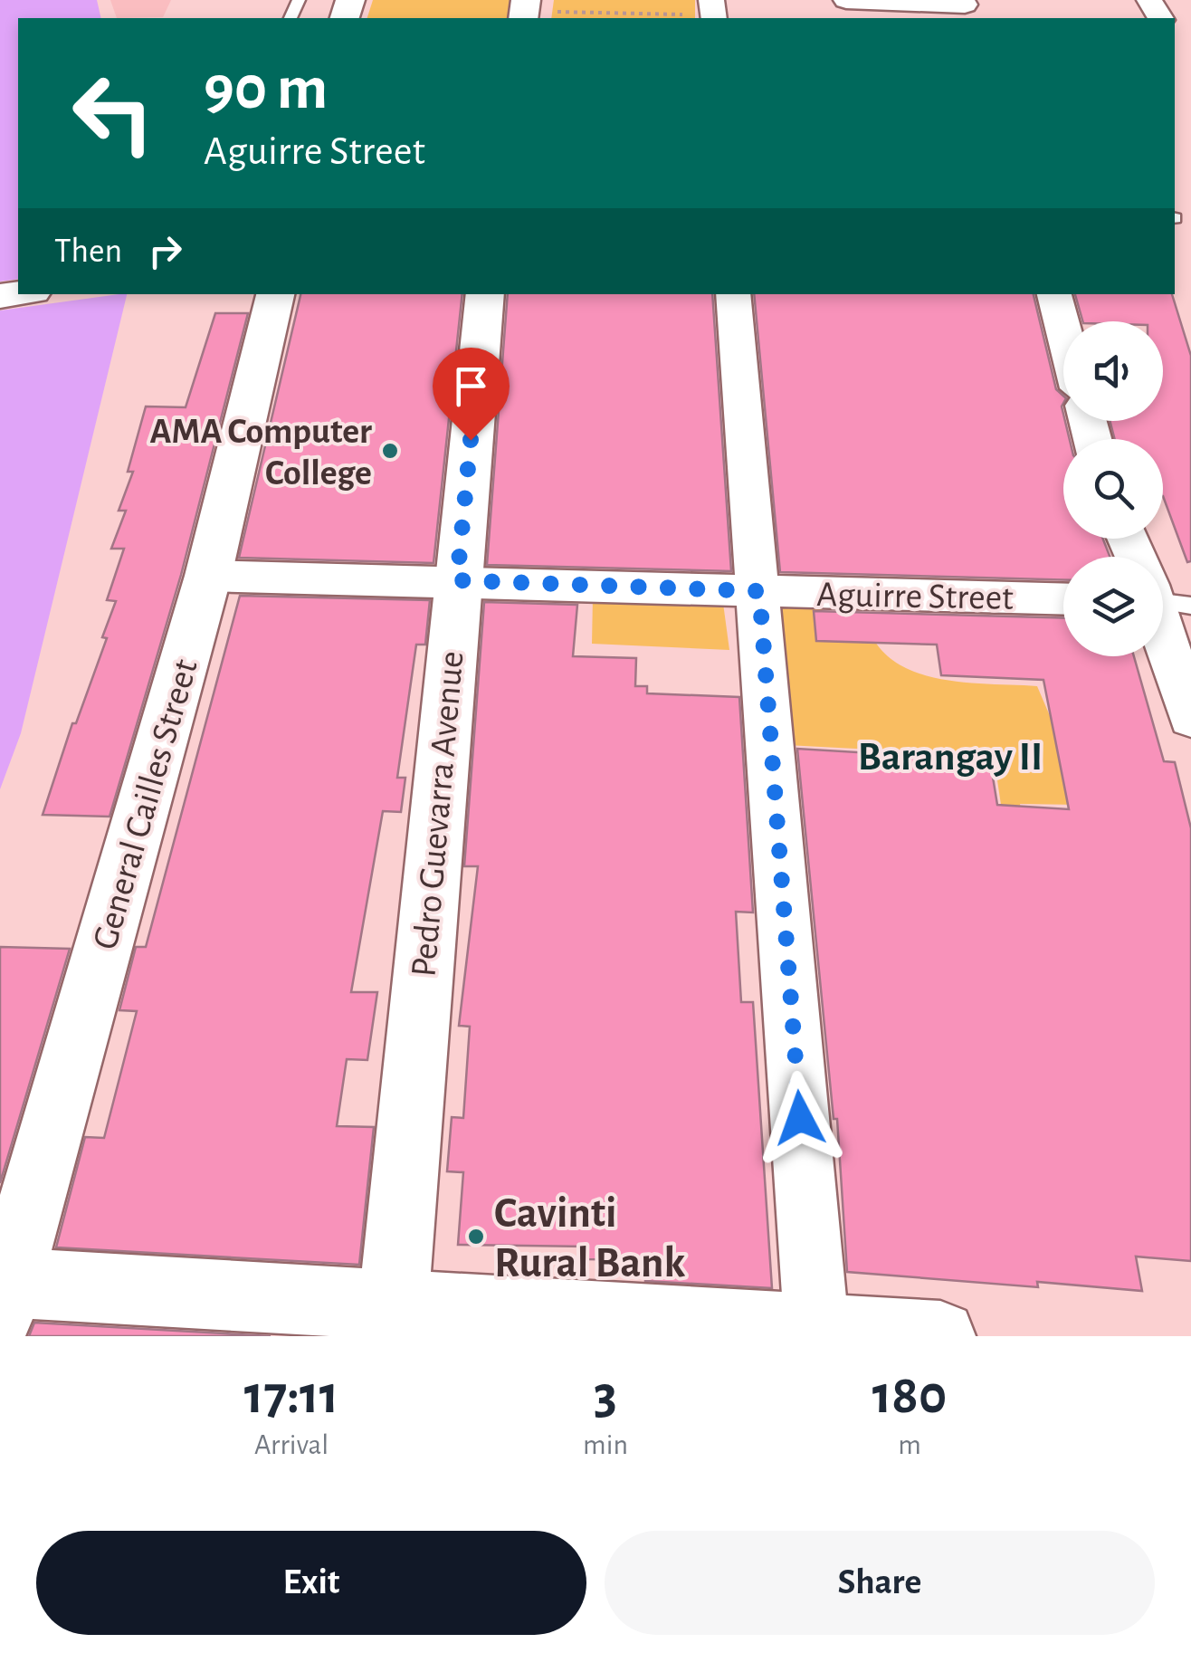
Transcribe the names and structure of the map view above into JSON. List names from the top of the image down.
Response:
{
  "streets": {
    "street": ["Aguirre Street", "General Cailles Street", "Pedro Guevarra Avenue"]
  },
  "crossings": [
    ["Aguirre Street", "General Cailles Street"],
    ["Aguirre Street", "Pedro Guevarra Avenue"]
  ],
  "districts": ["Barangay II"],
  "places": ["AMA Computer College", "Cavinti Rural Bank"],
  "page": {
    "turn": ["90 m", "Aguirre Street"],
    "then": "Then",
    "eta": [
      "17:11",
      "Arrival",
      "3",
      "min",
      "180",
      "m"
    ],
    "buttons": ["Exit", "Share"]
  }
}
